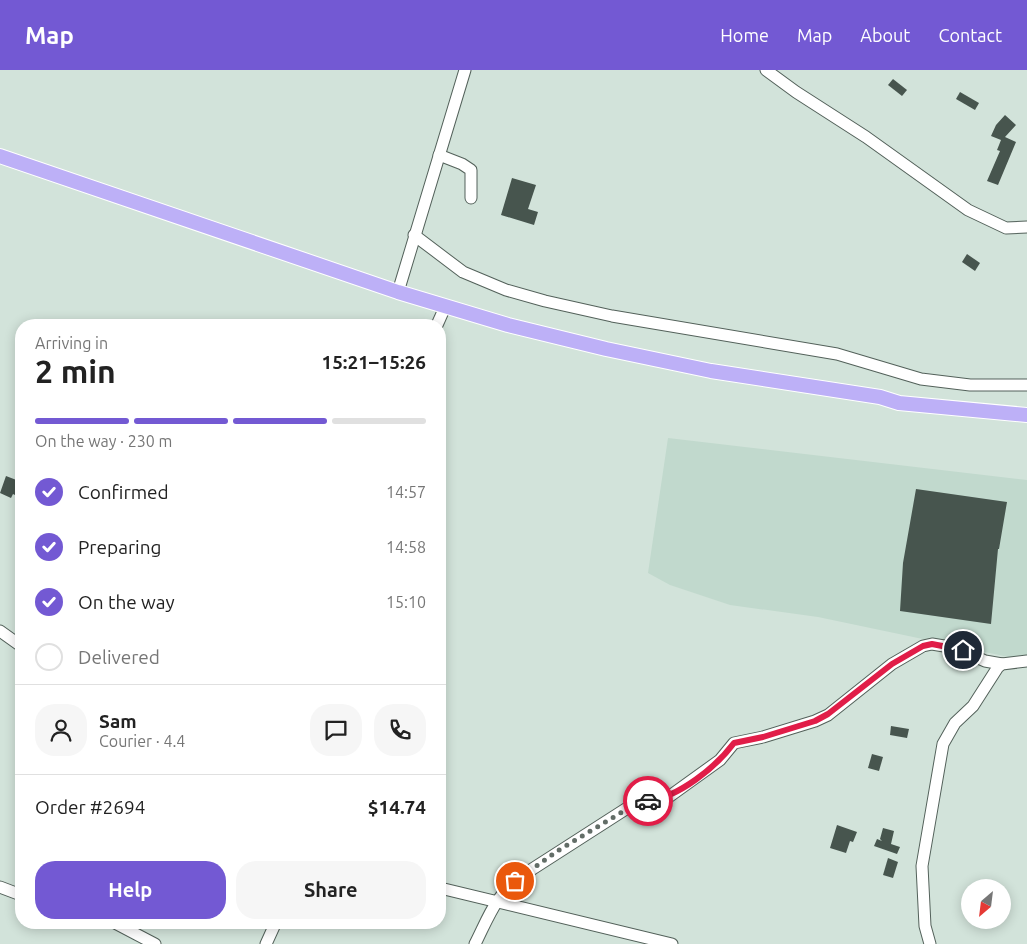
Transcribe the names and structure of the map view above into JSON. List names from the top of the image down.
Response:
{
  "north": "bottom left",
  "page": {
    "header": "Map",
    "nav": [
      "Home",
      "Map",
      "About",
      "Contact"
    ],
    "heading": ["2 min", "Arriving in", "15:21–15:26"],
    "panel": [
      "Sam",
      "Courier · 4.4",
      "Order #2694",
      "$14.74"
    ],
    "bar": "On the way · 230 m",
    "list": [
      ["Confirmed", "14:57"],
      ["Preparing", "14:58"],
      ["On the way", "15:10"],
      "Delivered"
    ],
    "buttons": ["Help", "Share"]
  }
}
